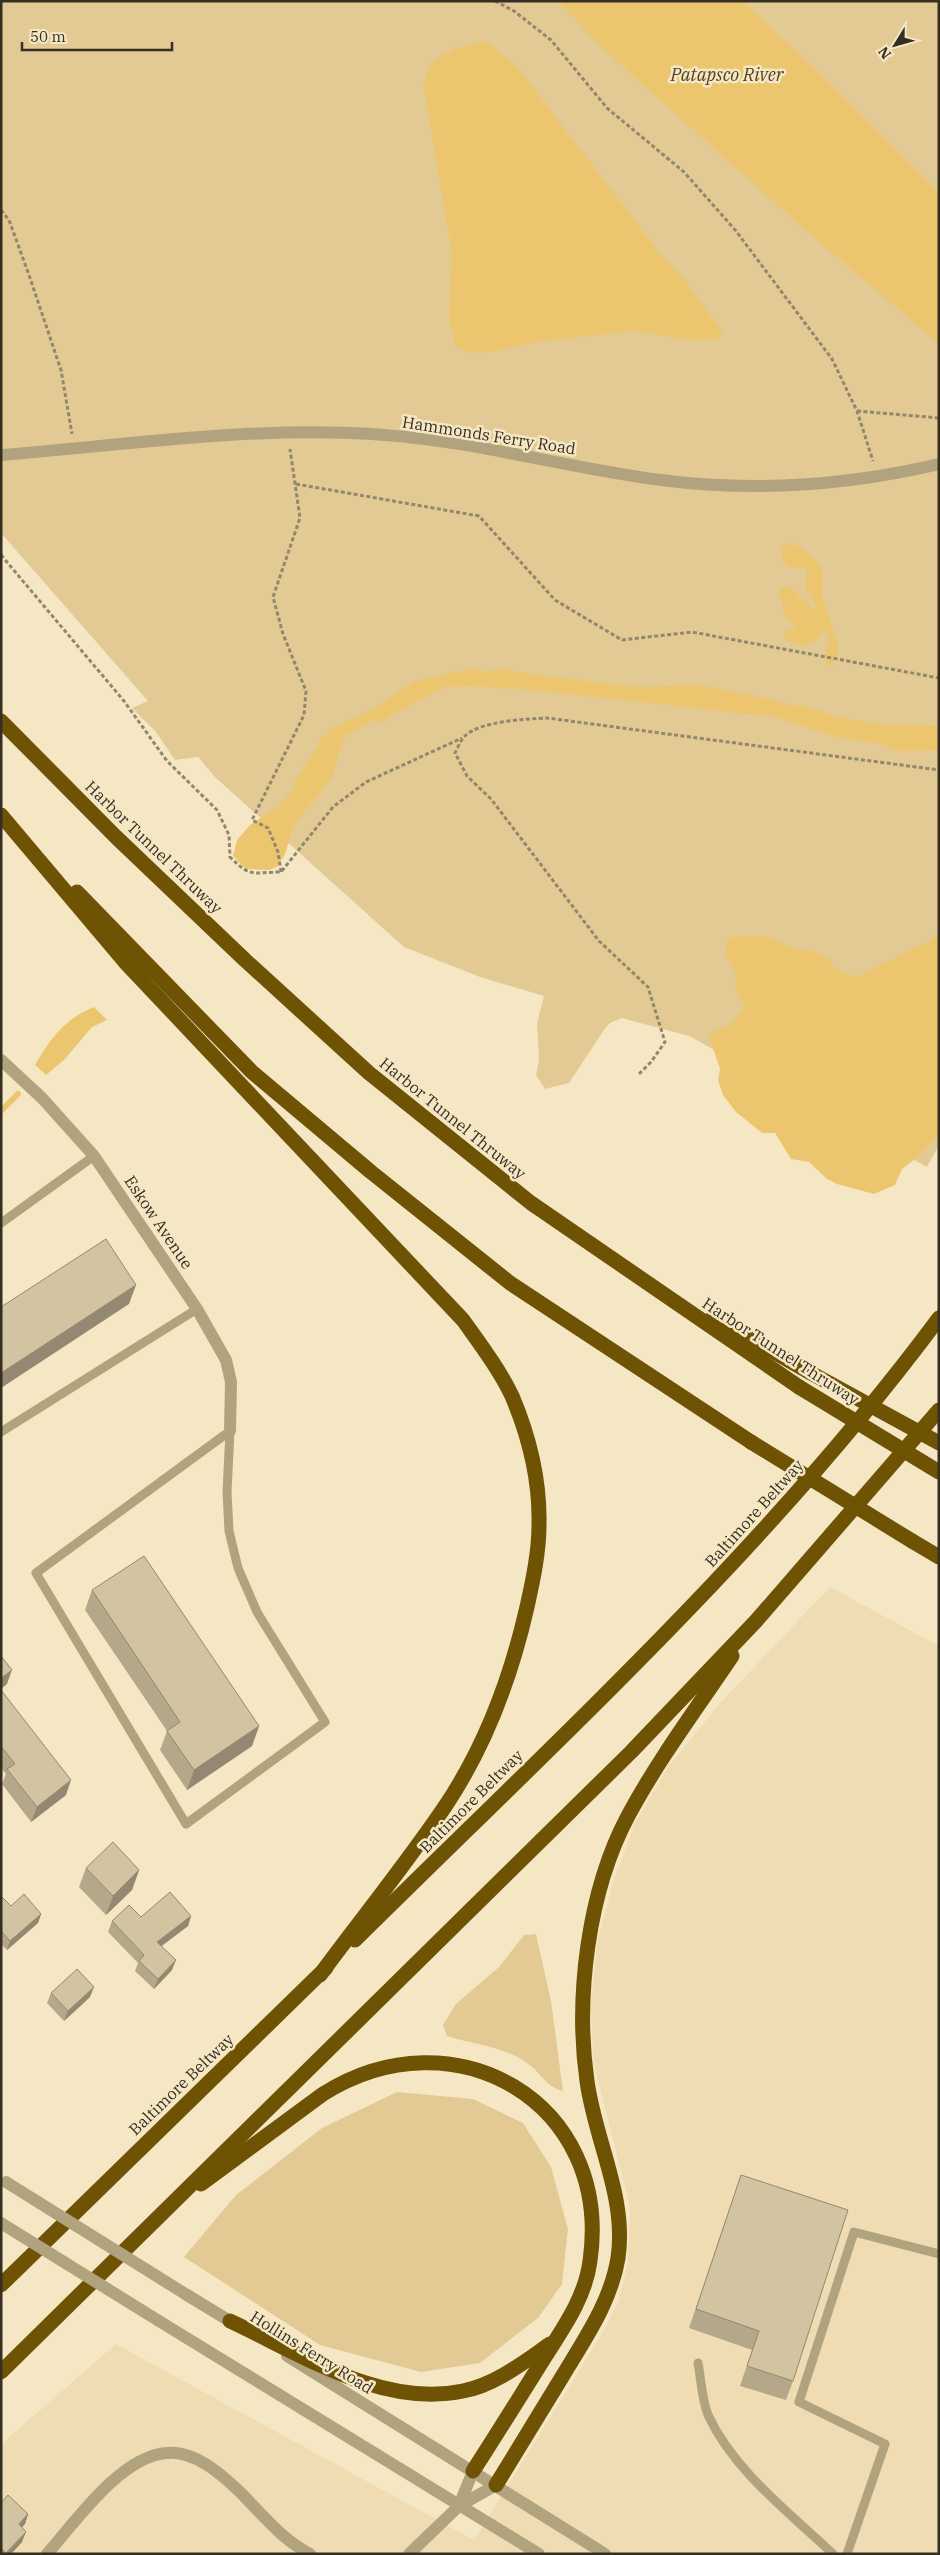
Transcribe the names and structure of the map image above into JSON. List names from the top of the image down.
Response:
{
  "streets": {
    "highway": ["Harbor Tunnel Thruway", "Baltimore Beltway"],
    "street": ["Hammonds Ferry Road", "Eskow Avenue", "Hollins Ferry Road"]
  },
  "water": ["Patapsco River"],
  "scale_bar": "50 m",
  "north": "bottom left"
}
